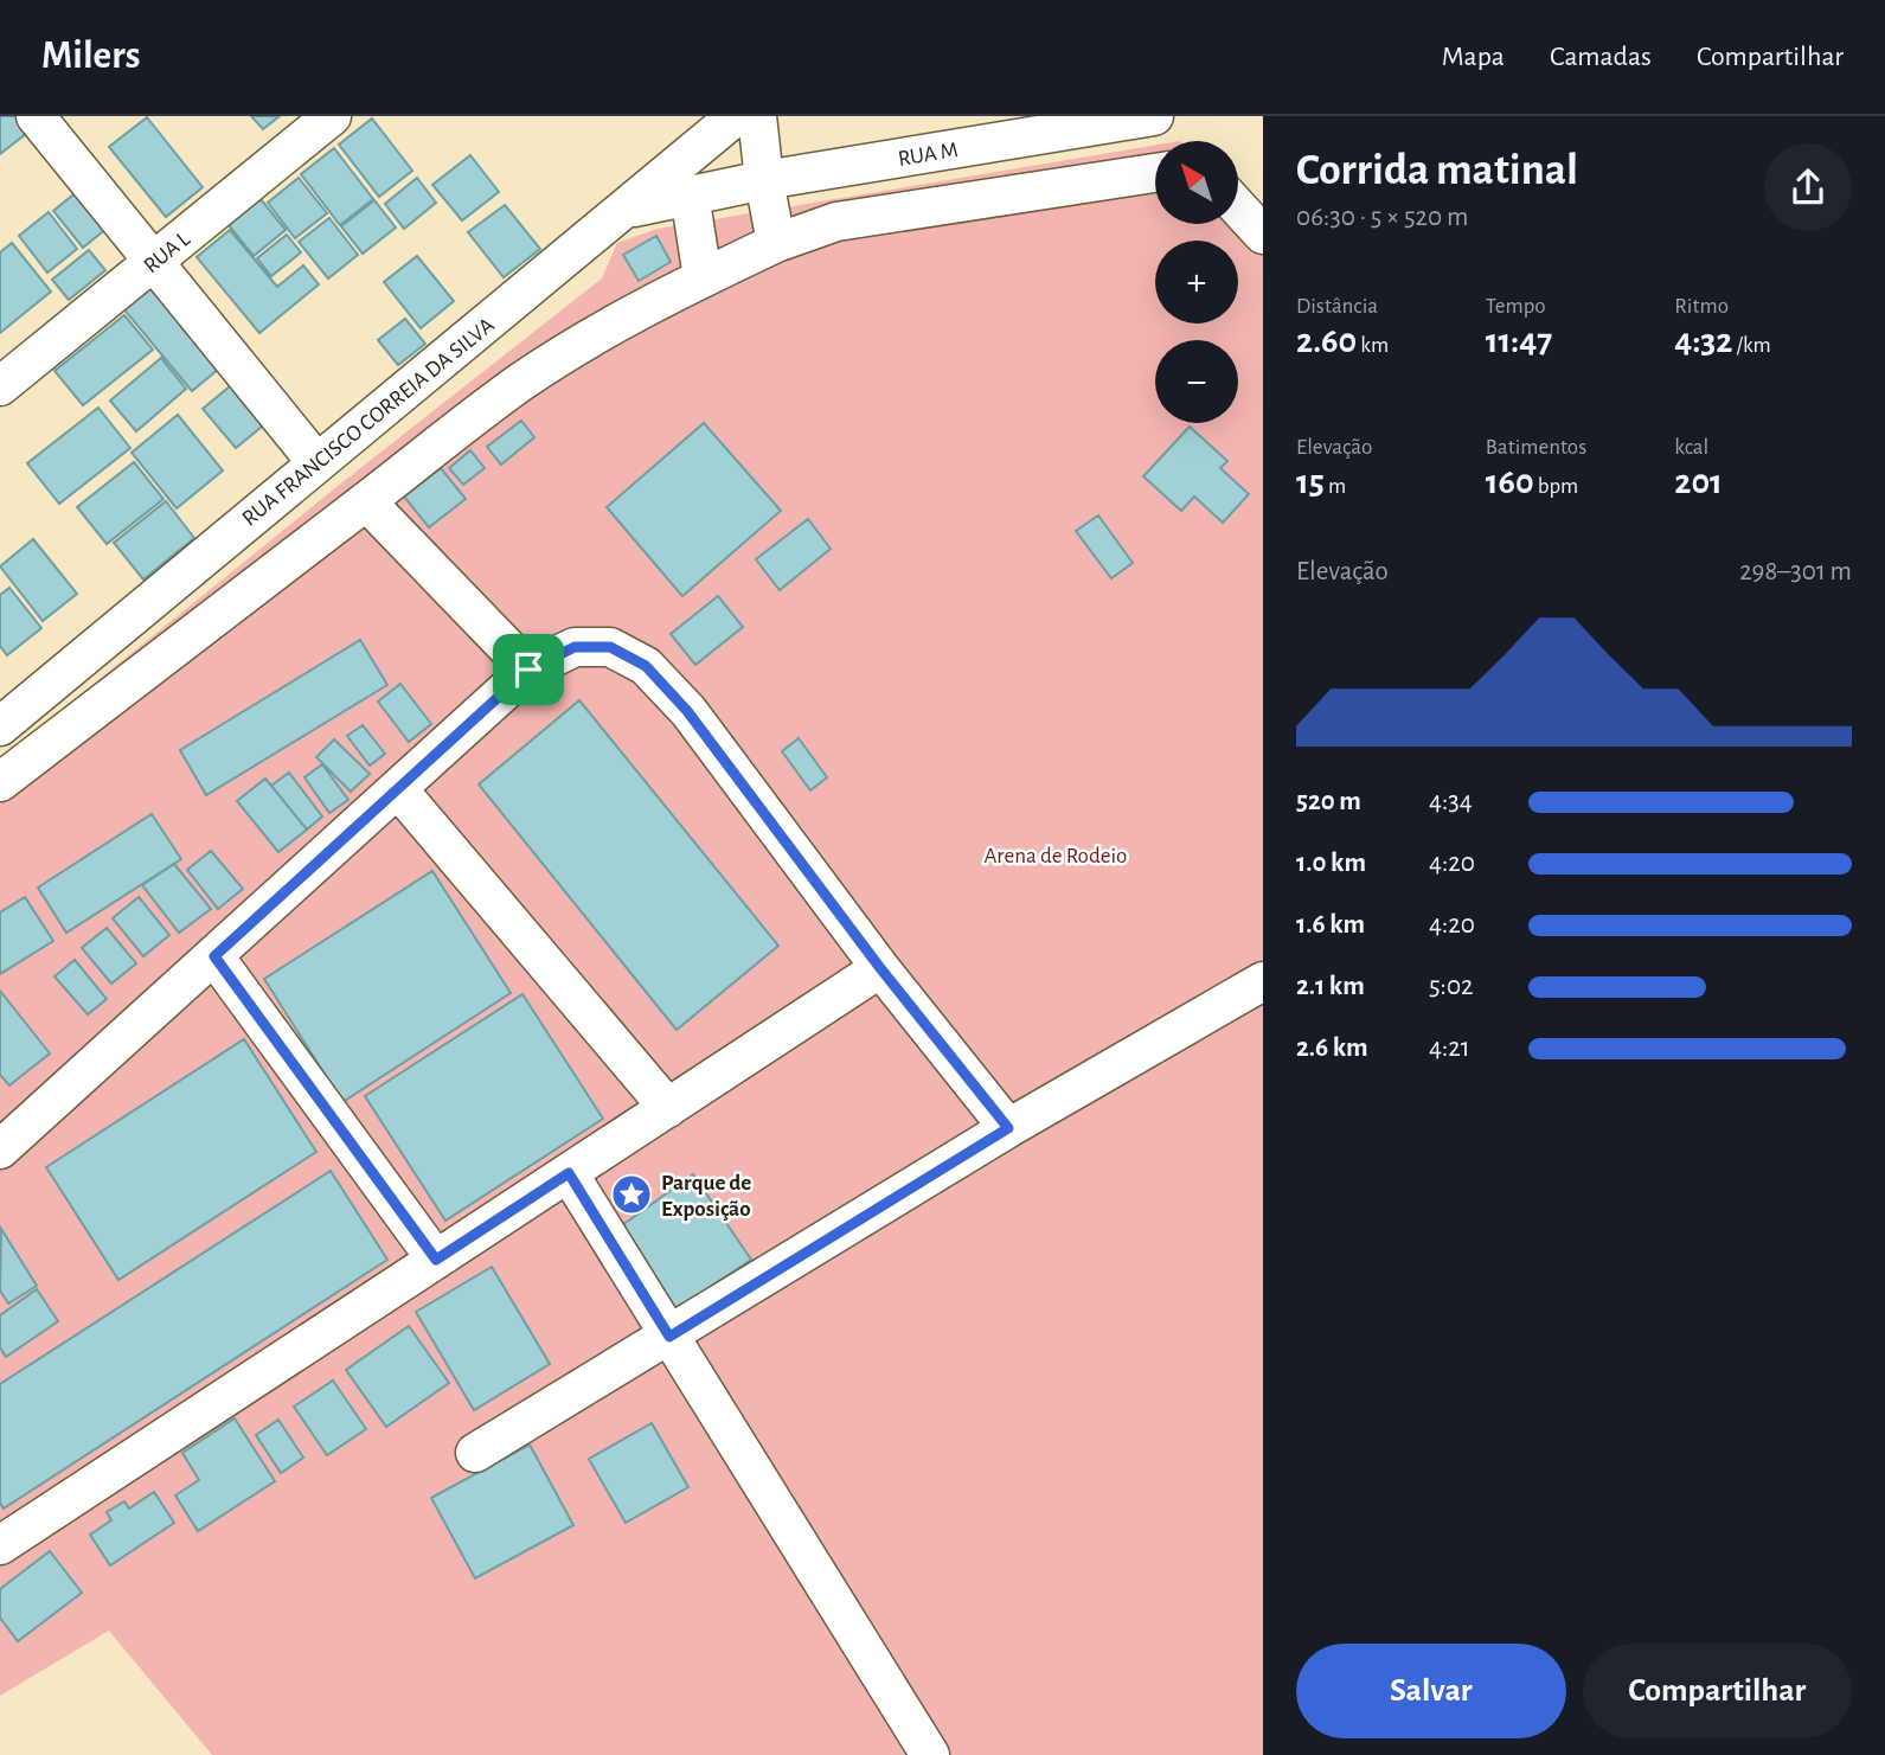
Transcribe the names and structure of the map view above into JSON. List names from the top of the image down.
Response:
{
  "streets": {
    "street": ["RUA M", "RUA L", "RUA FRANCISCO CORREIA DA SILVA"]
  },
  "parks": ["Arena de Rodeio"],
  "places": {
    "place": ["Parque de Exposição"]
  },
  "north": "top left",
  "page": {
    "header": "Milers",
    "nav": ["Mapa", "Camadas", "Compartilhar"],
    "heading": ["Corrida matinal", "06:30 · 5 × 520 m"],
    "map_buttons": ["+", "−"],
    "stats": [
      ["Distância", "2.60 km"],
      ["Tempo", "11:47"],
      ["Ritmo", "4:32 /km"],
      ["Elevação", "15 m"],
      ["Batimentos", "160 bpm"],
      ["kcal", "201"]
    ],
    "chart": ["Elevação", "298–301 m"],
    "list": [
      {
        "name": "520 m",
        "note": "4:34"
      },
      {
        "name": "1.0 km",
        "note": "4:20"
      },
      {
        "name": "1.6 km",
        "note": "4:20"
      },
      {
        "name": "2.1 km",
        "note": "5:02"
      },
      {
        "name": "2.6 km",
        "note": "4:21"
      }
    ],
    "buttons": ["Salvar", "Compartilhar"]
  }
}
